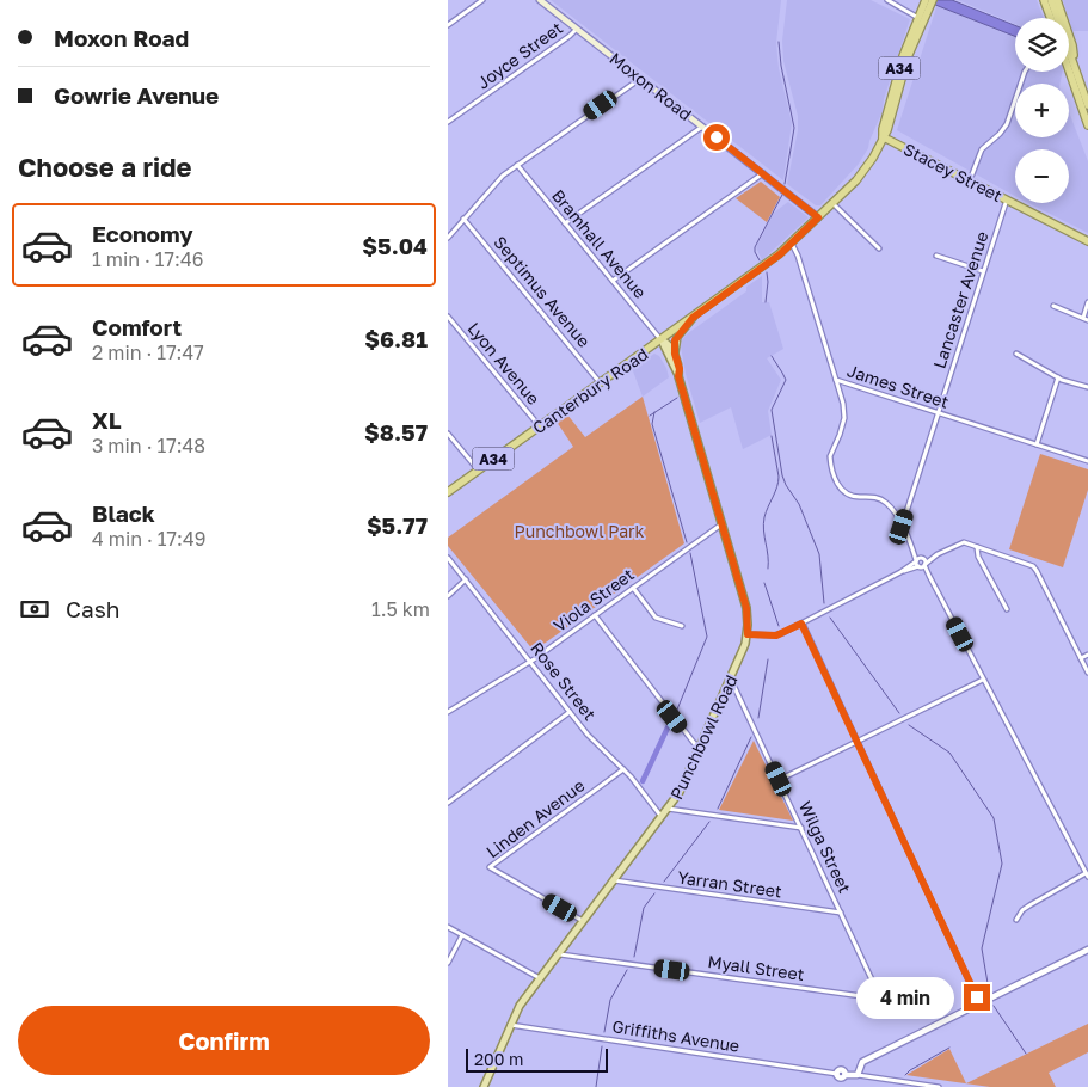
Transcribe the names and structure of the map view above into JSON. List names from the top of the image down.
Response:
{
  "streets": {
    "highway": ["A34", "Stacey Street", "Canterbury Road"],
    "main road": ["Moxon Road", "Punchbowl Road"],
    "street": [
      "Joyce Street",
      "Bramhall Avenue",
      "Septimus Avenue",
      "Lancaster Avenue",
      "Lyon Avenue",
      "James Street",
      "Viola Street",
      "Rose Street",
      "Linden Avenue",
      "Wilga Street",
      "Yarran Street",
      "Myall Street",
      "Griffiths Avenue"
    ]
  },
  "crossings": [
    ["Joyce Street", "Moxon Road"],
    ["Moxon Road", "Canterbury Road"],
    ["Stacey Street", "Lancaster Avenue"],
    ["Stacey Street", "Canterbury Road"],
    ["Bramhall Avenue", "Canterbury Road"],
    ["Bramhall Avenue", "Punchbowl Road"],
    ["Septimus Avenue", "Canterbury Road"],
    ["Lancaster Avenue", "James Street"],
    ["Lyon Avenue", "Canterbury Road"],
    ["James Street", "Canterbury Road"],
    ["Canterbury Road", "Punchbowl Road"],
    ["Viola Street", "Rose Street"],
    ["Viola Street", "Punchbowl Road"],
    ["Rose Street", "Punchbowl Road"],
    ["Rose Street", "Linden Avenue"],
    ["Punchbowl Road", "Linden Avenue"],
    ["Punchbowl Road", "Wilga Street"],
    ["Punchbowl Road", "Yarran Street"],
    ["Punchbowl Road", "Myall Street"],
    ["Punchbowl Road", "Griffiths Avenue"],
    ["Wilga Street", "Yarran Street"],
    ["Wilga Street", "Myall Street"]
  ],
  "parks": ["Punchbowl Park"],
  "scale_bar": "200 m",
  "page": {
    "banner": ["Moxon Road", "Gowrie Avenue"],
    "map_buttons": ["+", "−"],
    "heading": "Choose a ride",
    "list": [
      {
        "name": "Economy",
        "note": "1 min · 17:46",
        "value": "$5.04"
      },
      {
        "name": "Comfort",
        "note": "2 min · 17:47",
        "value": "$6.81"
      },
      {
        "name": "XL",
        "note": "3 min · 17:48",
        "value": "$8.57"
      },
      {
        "name": "Black",
        "note": "4 min · 17:49",
        "value": "$5.77"
      }
    ],
    "pay": ["Cash", "1.5 km"],
    "bubble": "4 min",
    "buttons": "Confirm",
    "scale": "200 m"
  }
}
